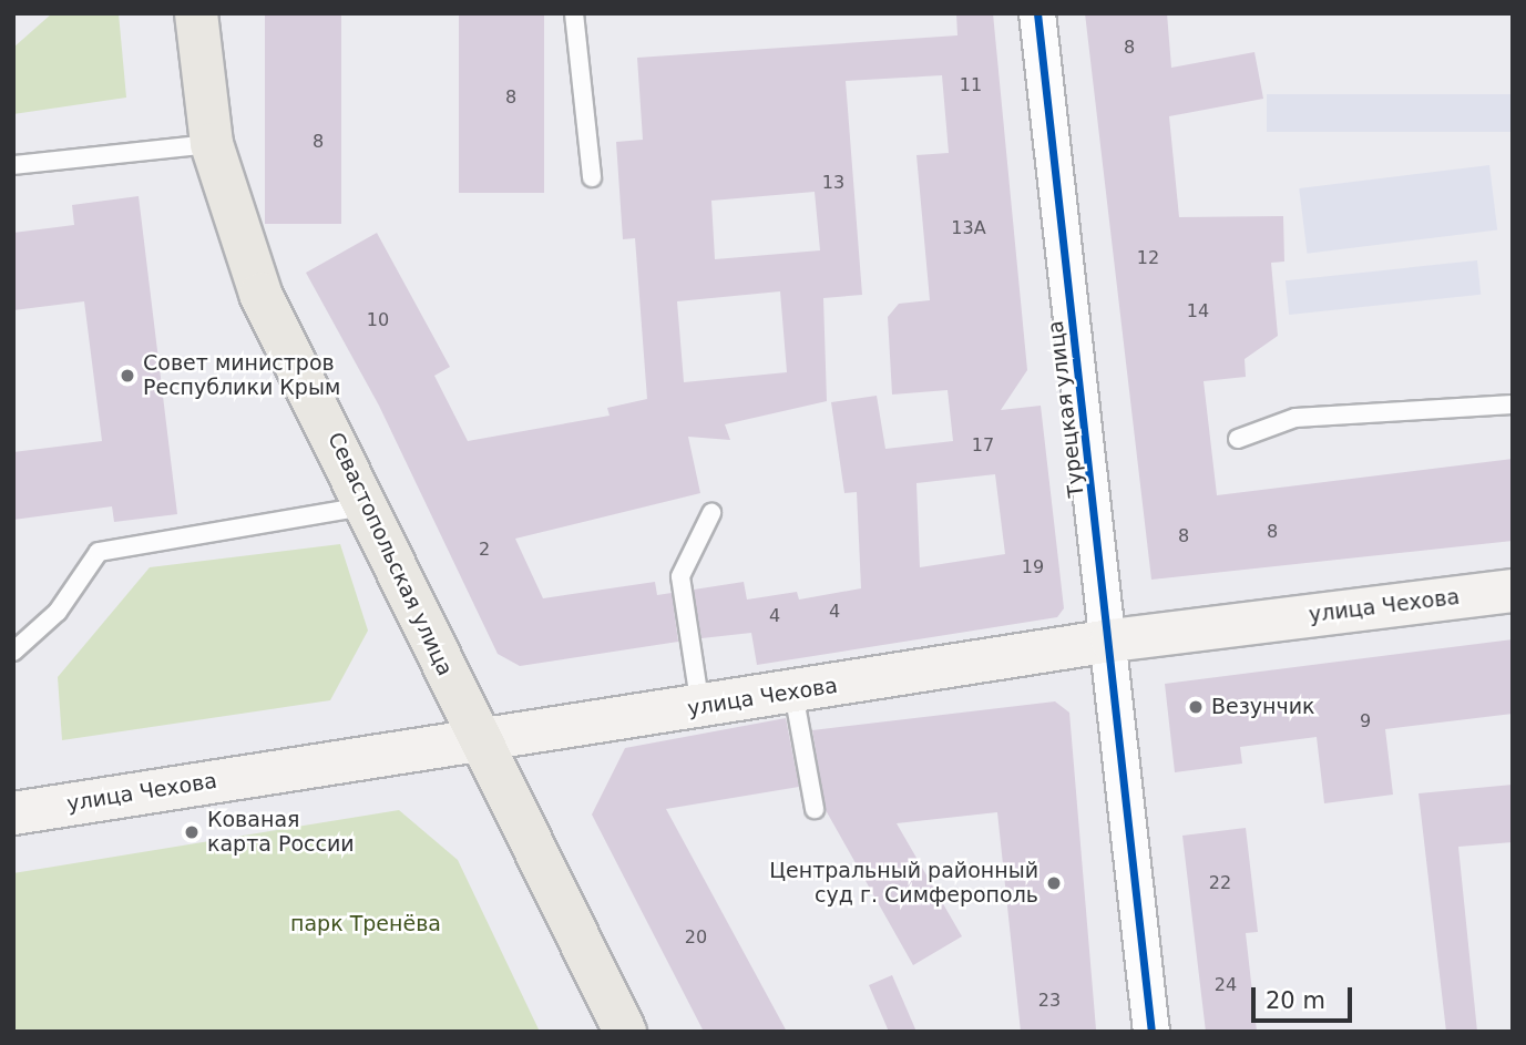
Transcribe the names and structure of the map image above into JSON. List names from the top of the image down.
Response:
{
  "streets": {
    "main road": ["Севастопольская улица", "улица Чехова"],
    "street": ["Турецкая улица"]
  },
  "crossings": [
    ["Турецкая улица", "улица Чехова"],
    ["Севастопольская улица", "улица Чехова"]
  ],
  "parks": ["парк Тренёва"],
  "places": [
    "Совет министров Республики Крым",
    "Везунчик",
    "Кованая карта России",
    "Центральный районный суд г. Симферополь"
  ],
  "house_numbers": [
    "8",
    "11",
    "8",
    "8",
    "13",
    "13А",
    "12",
    "14",
    "10",
    "17",
    "8",
    "8",
    "2",
    "19",
    "4",
    "4",
    "9",
    "22",
    "20",
    "24",
    "23"
  ],
  "scale_bar": "20 m"
}
